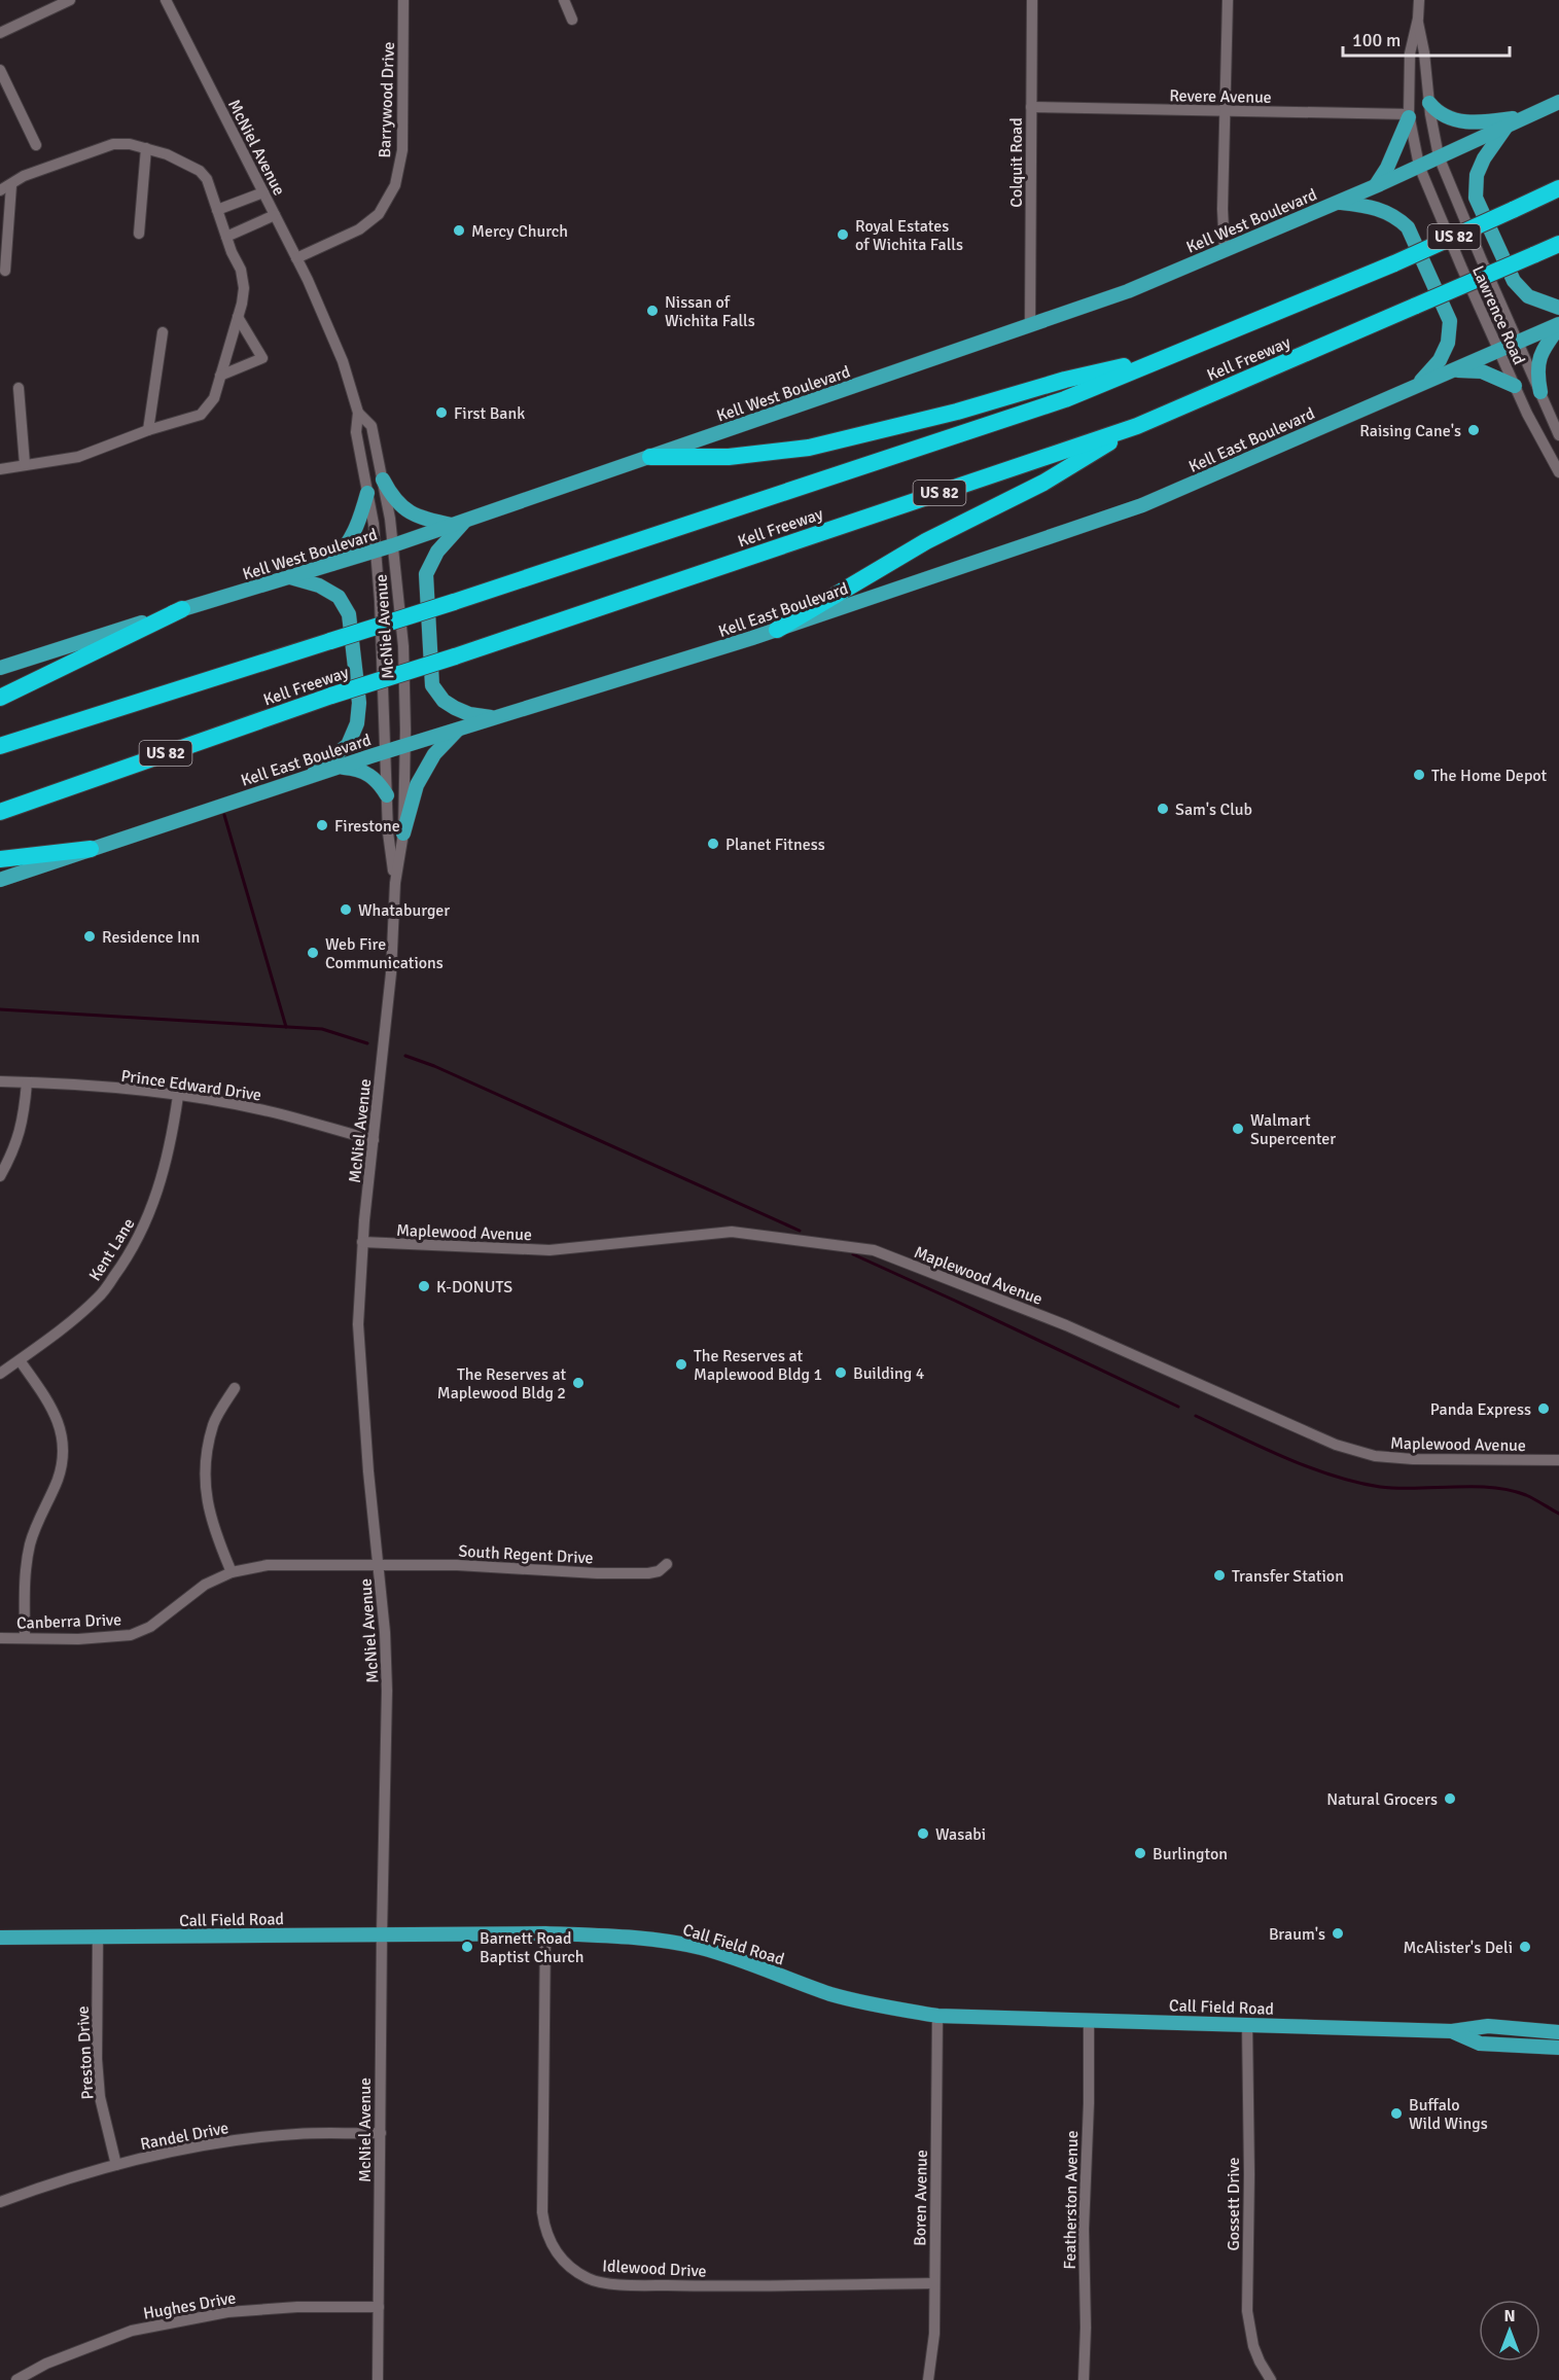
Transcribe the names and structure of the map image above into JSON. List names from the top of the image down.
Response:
{
  "streets": {
    "highway": ["US 82", "Kell Freeway"],
    "main road": ["Kell West Boulevard", "Kell East Boulevard", "Call Field Road"],
    "street": [
      "Revere Avenue",
      "Barrywood Drive",
      "McNiel Avenue",
      "Colquit Road",
      "Lawrence Road",
      "Prince Edward Drive",
      "Maplewood Avenue",
      "Kent Lane",
      "South Regent Drive",
      "Canberra Drive",
      "Preston Drive",
      "Randel Drive",
      "Boren Avenue",
      "Featherston Avenue",
      "Gossett Drive",
      "Idlewood Drive",
      "Hughes Drive"
    ]
  },
  "crossings": [
    ["Revere Avenue", "Colquit Road"],
    ["Revere Avenue", "Lawrence Road"],
    ["Barrywood Drive", "McNiel Avenue"],
    ["McNiel Avenue", "Kell West Boulevard"],
    ["McNiel Avenue", "Kell East Boulevard"],
    ["McNiel Avenue", "Prince Edward Drive"],
    ["McNiel Avenue", "Maplewood Avenue"],
    ["McNiel Avenue", "South Regent Drive"],
    ["McNiel Avenue", "Canberra Drive"],
    ["McNiel Avenue", "Call Field Road"],
    ["McNiel Avenue", "Randel Drive"],
    ["McNiel Avenue", "Hughes Drive"],
    ["Colquit Road", "Kell West Boulevard"],
    ["Kell West Boulevard", "Lawrence Road"],
    ["Lawrence Road", "Kell East Boulevard"],
    ["Prince Edward Drive", "Kent Lane"],
    ["South Regent Drive", "Canberra Drive"],
    ["Call Field Road", "Preston Drive"],
    ["Call Field Road", "Boren Avenue"],
    ["Call Field Road", "Featherston Avenue"],
    ["Call Field Road", "Gossett Drive"],
    ["Call Field Road", "Idlewood Drive"],
    ["Preston Drive", "Randel Drive"],
    ["Boren Avenue", "Idlewood Drive"]
  ],
  "places": [
    "Mercy Church",
    "Royal Estates of Wichita Falls",
    "Nissan of Wichita Falls",
    "First Bank",
    "Raising Cane's",
    "The Home Depot",
    "Sam's Club",
    "Firestone",
    "Planet Fitness",
    "Whataburger",
    "Residence Inn",
    "Web Fire Communications",
    "Walmart Supercenter",
    "K-DONUTS",
    "The Reserves at Maplewood Bldg 1",
    "Building 4",
    "The Reserves at Maplewood Bldg 2",
    "Panda Express",
    "Transfer Station",
    "Natural Grocers",
    "Wasabi",
    "Burlington",
    "Braum's",
    "Barnett Road Baptist Church",
    "McAlister's Deli",
    "Buffalo Wild Wings"
  ],
  "scale_bar": "100 m",
  "north": "top"
}
